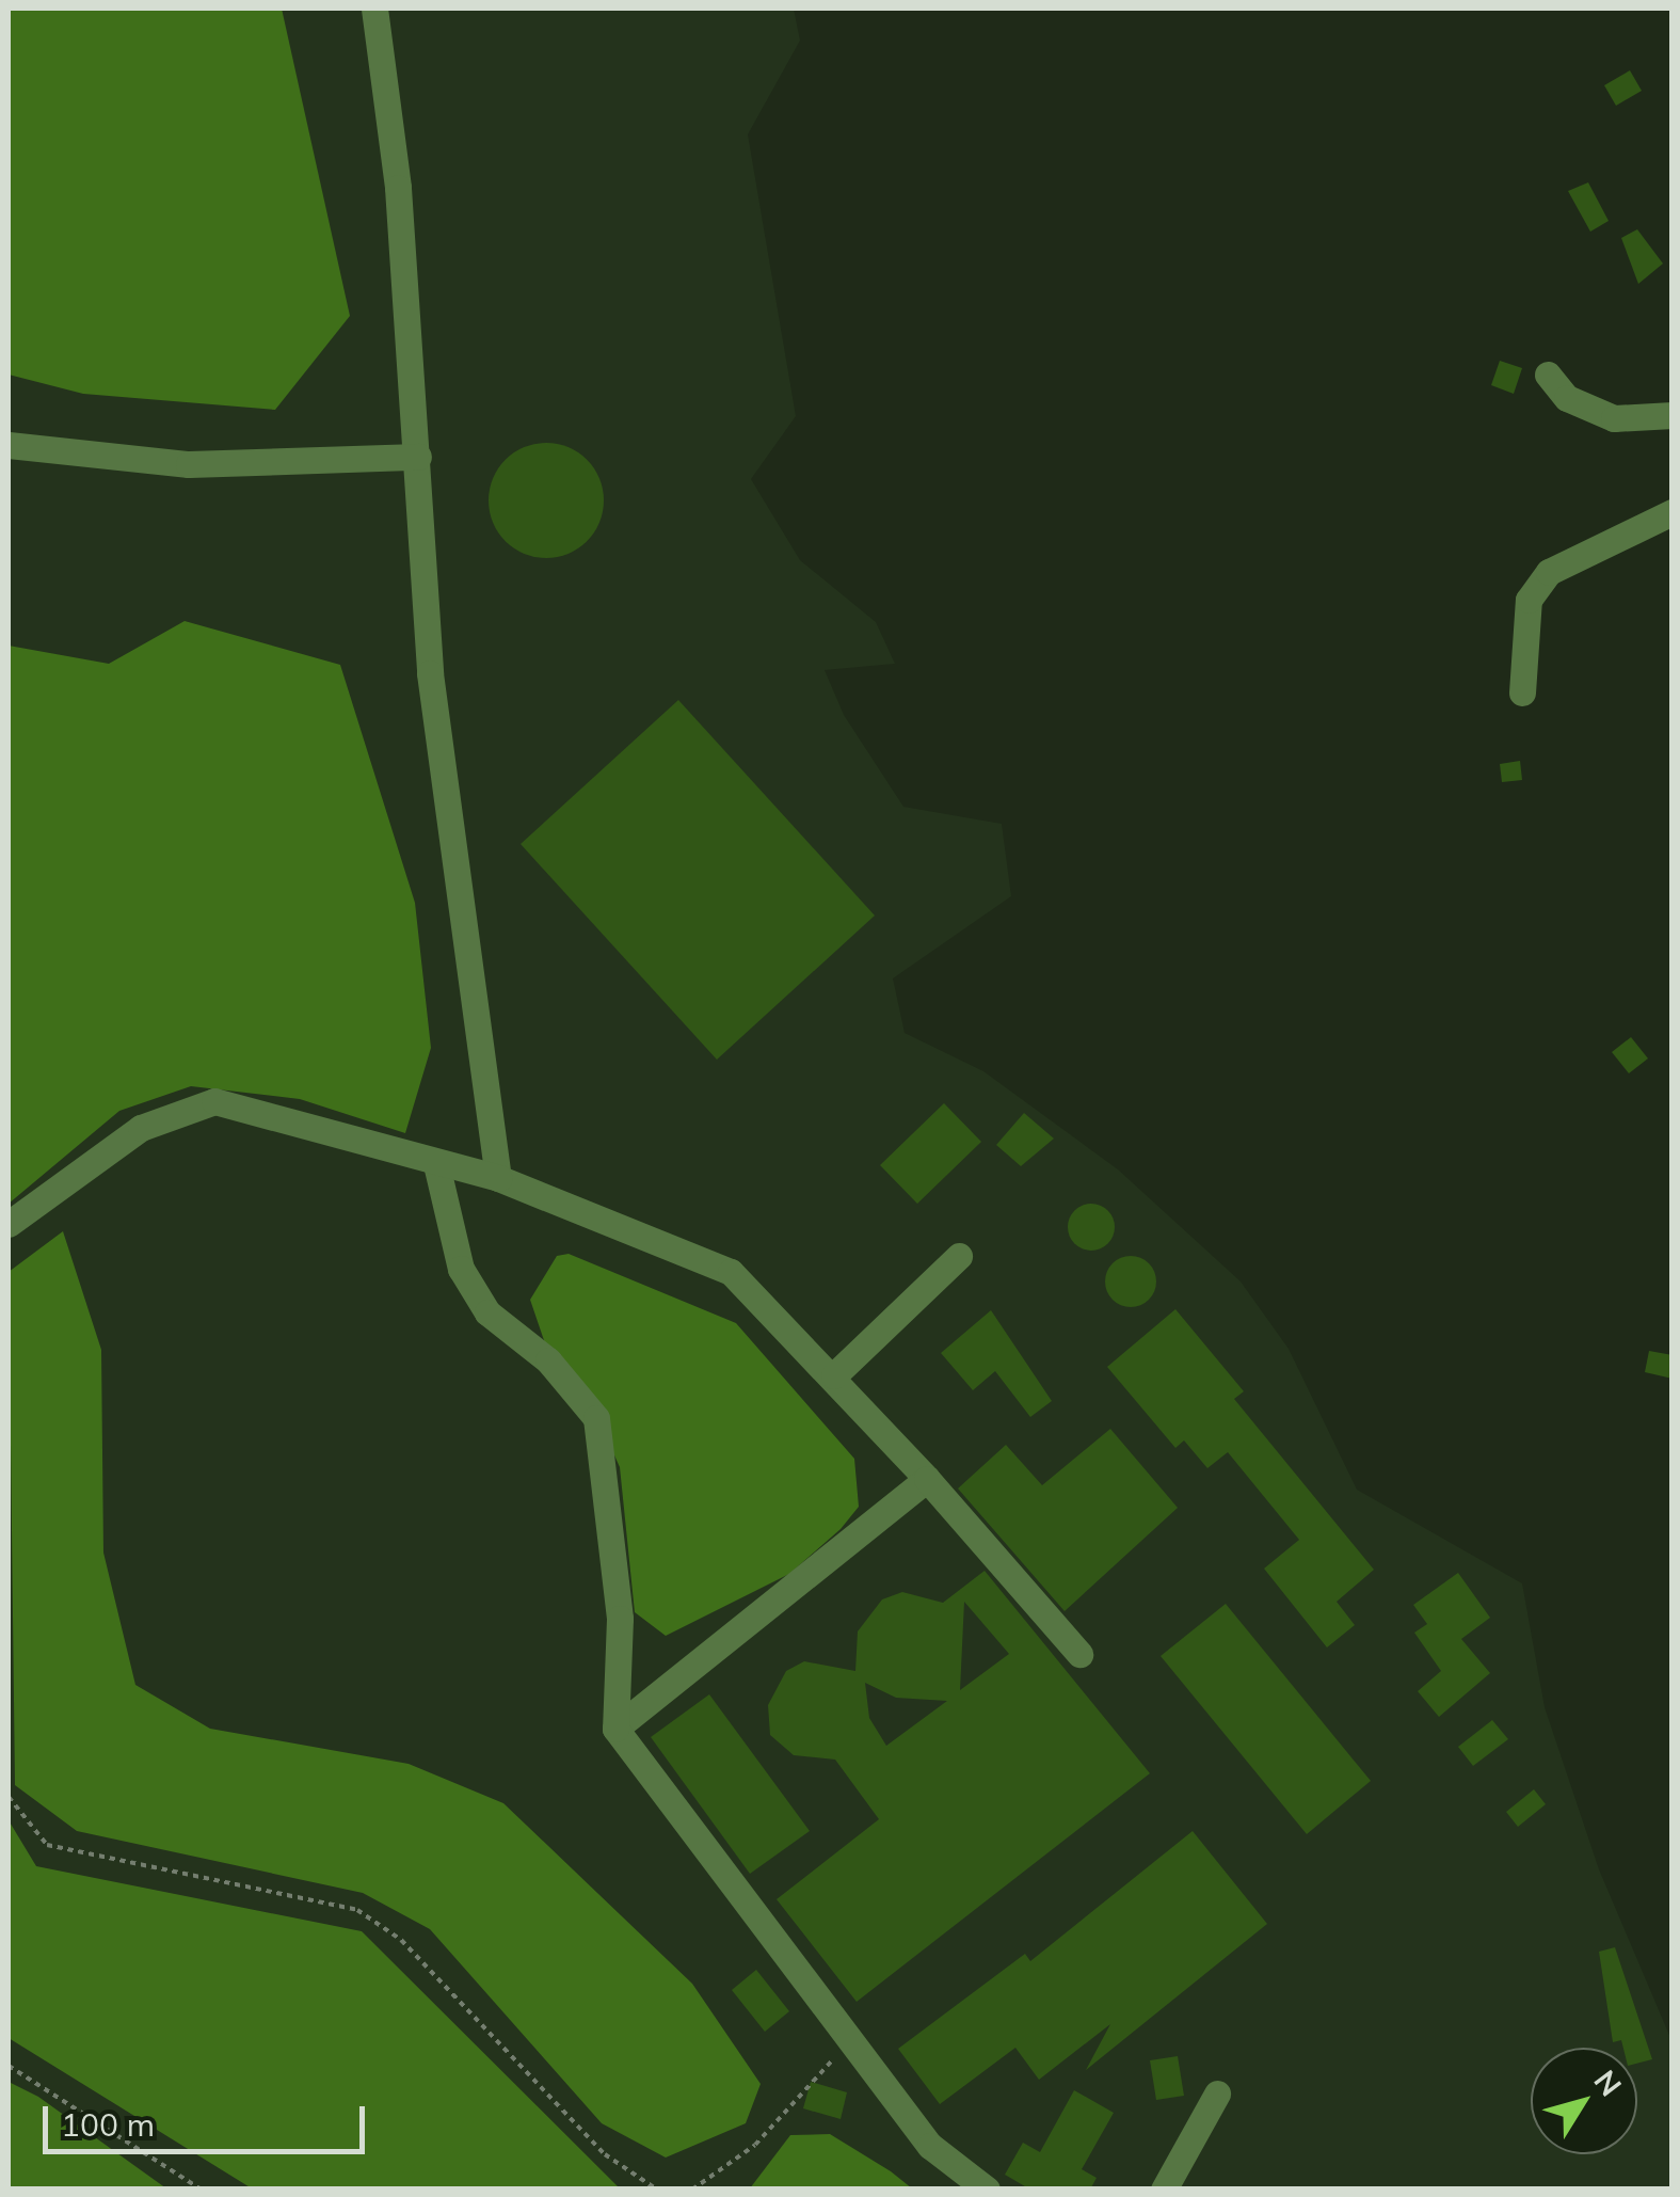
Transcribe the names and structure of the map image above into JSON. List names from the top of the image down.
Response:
{
  "scale_bar": "100 m",
  "north": "top right"
}
